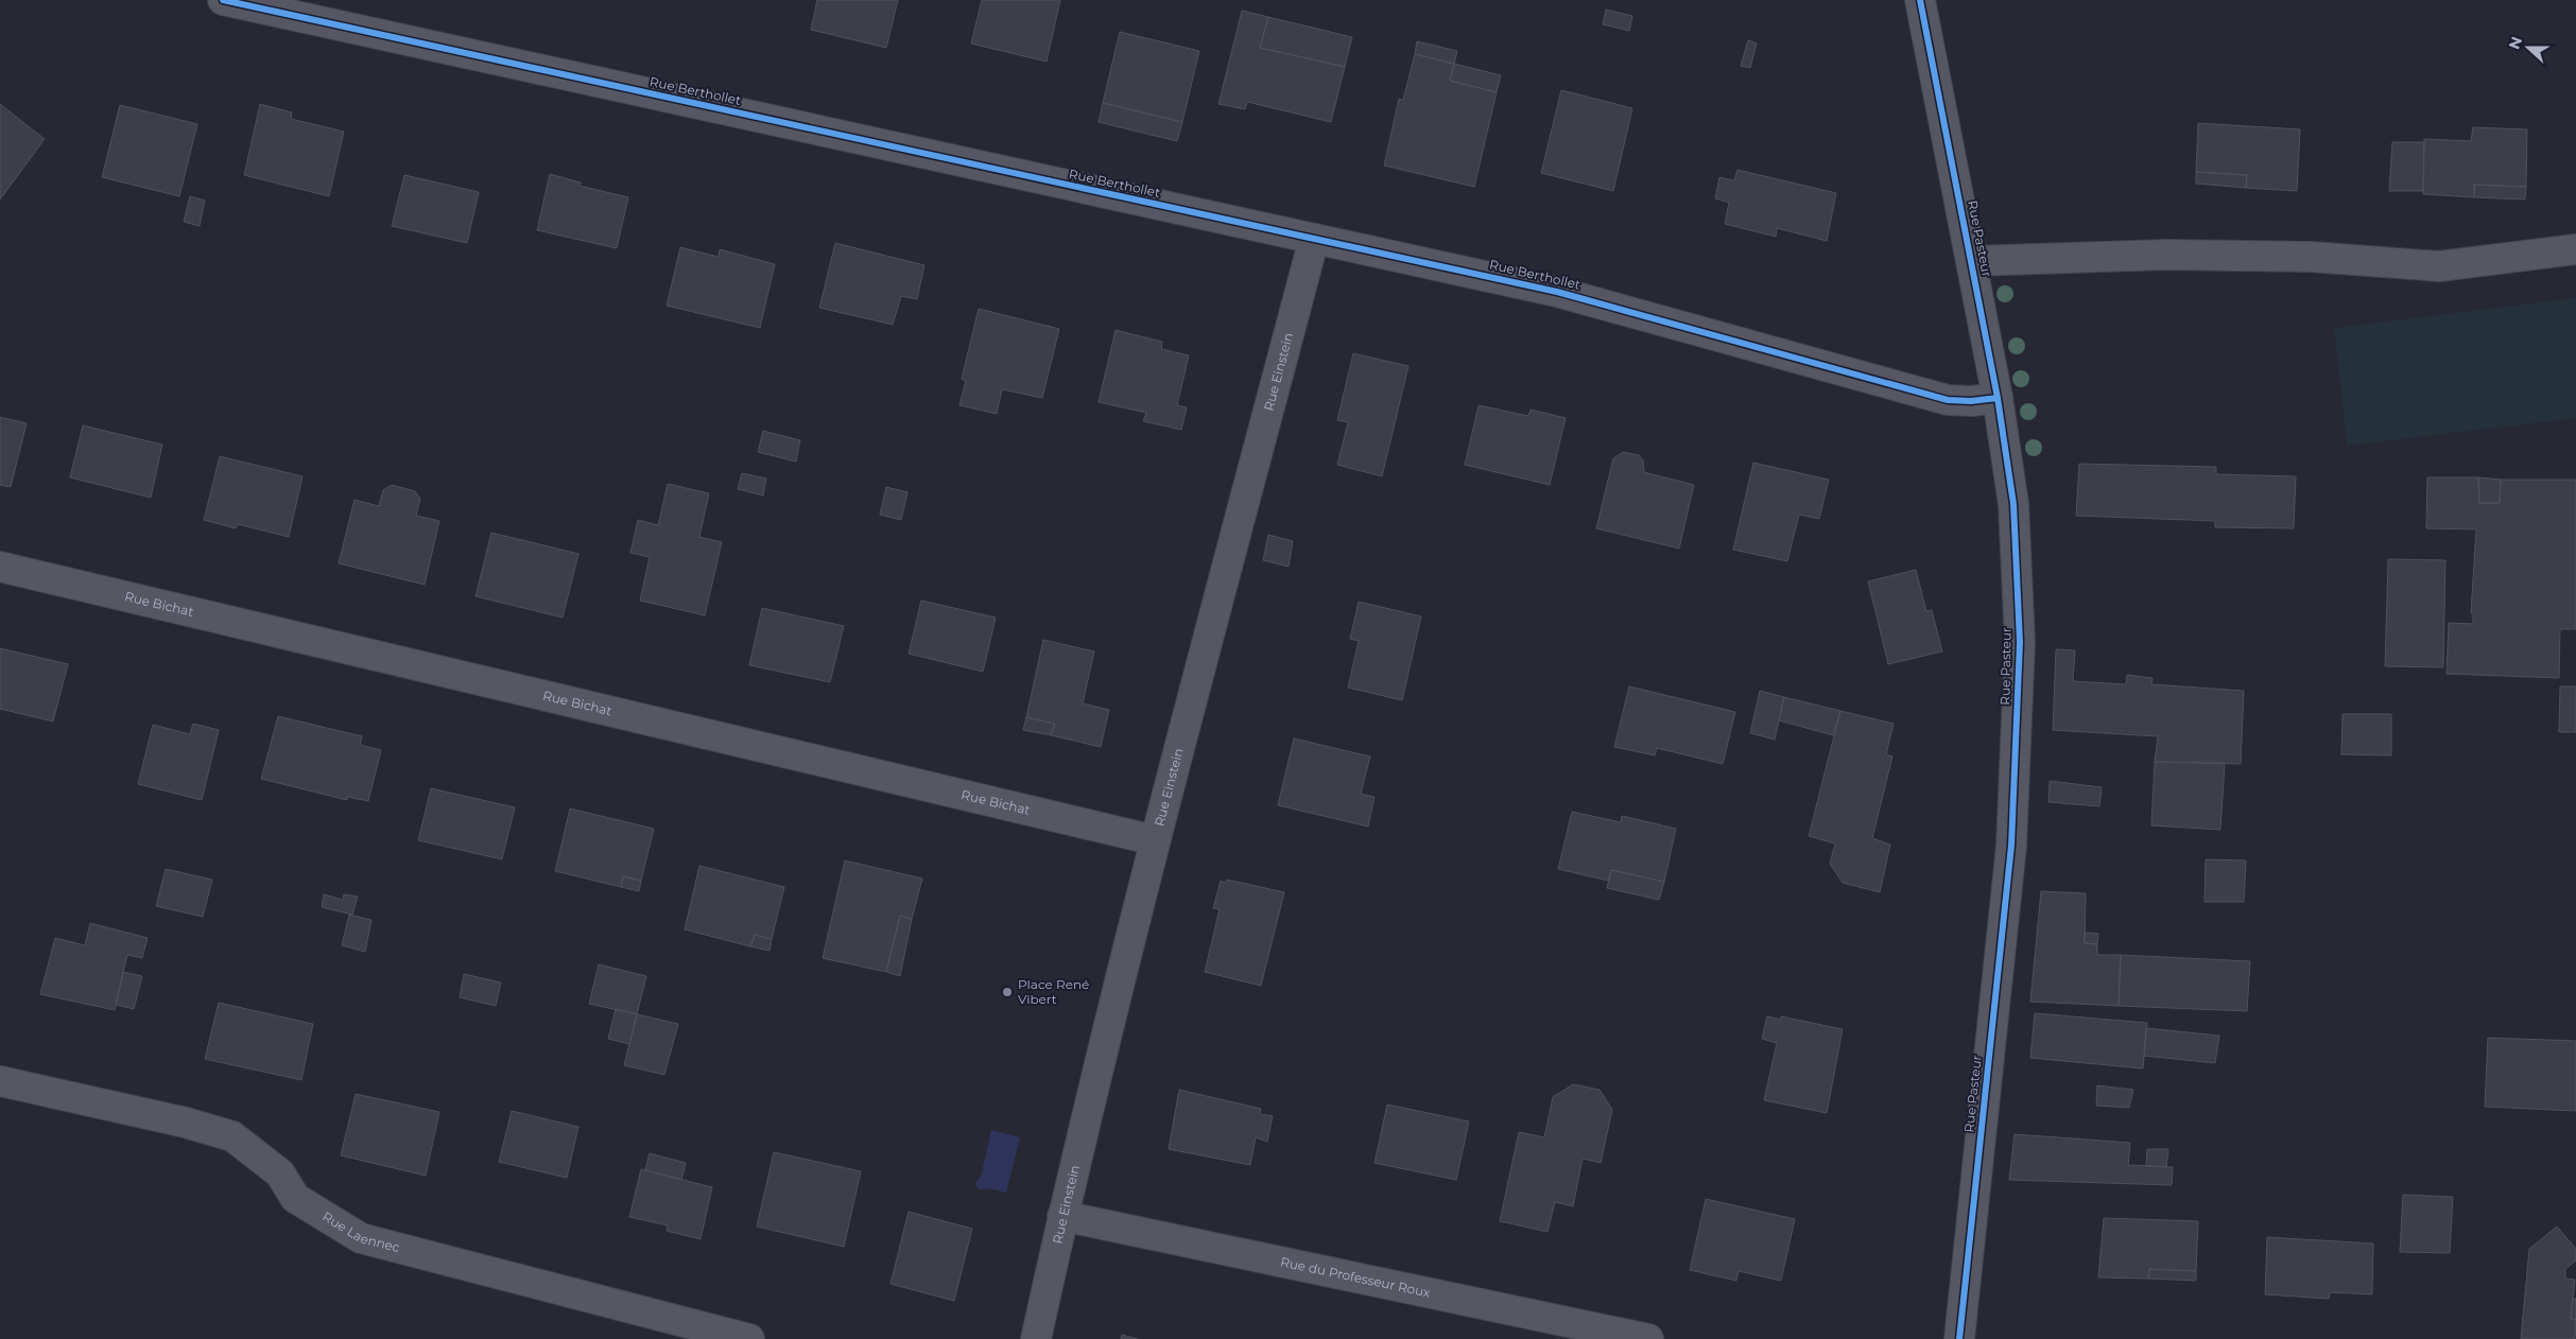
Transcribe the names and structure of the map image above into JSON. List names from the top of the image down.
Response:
{
  "streets": {
    "street": [
      "Rue Berthollet",
      "Rue Pasteur",
      "Rue Einstein",
      "Rue Bichat",
      "Rue Laennec",
      "Rue du Professeur Roux"
    ]
  },
  "crossings": [
    ["Rue Berthollet", "Rue Pasteur"],
    ["Rue Berthollet", "Rue Einstein"],
    ["Rue Einstein", "Rue Bichat"],
    ["Rue Einstein", "Rue du Professeur Roux"]
  ],
  "places": ["Place René Vibert"],
  "north": "left"
}
